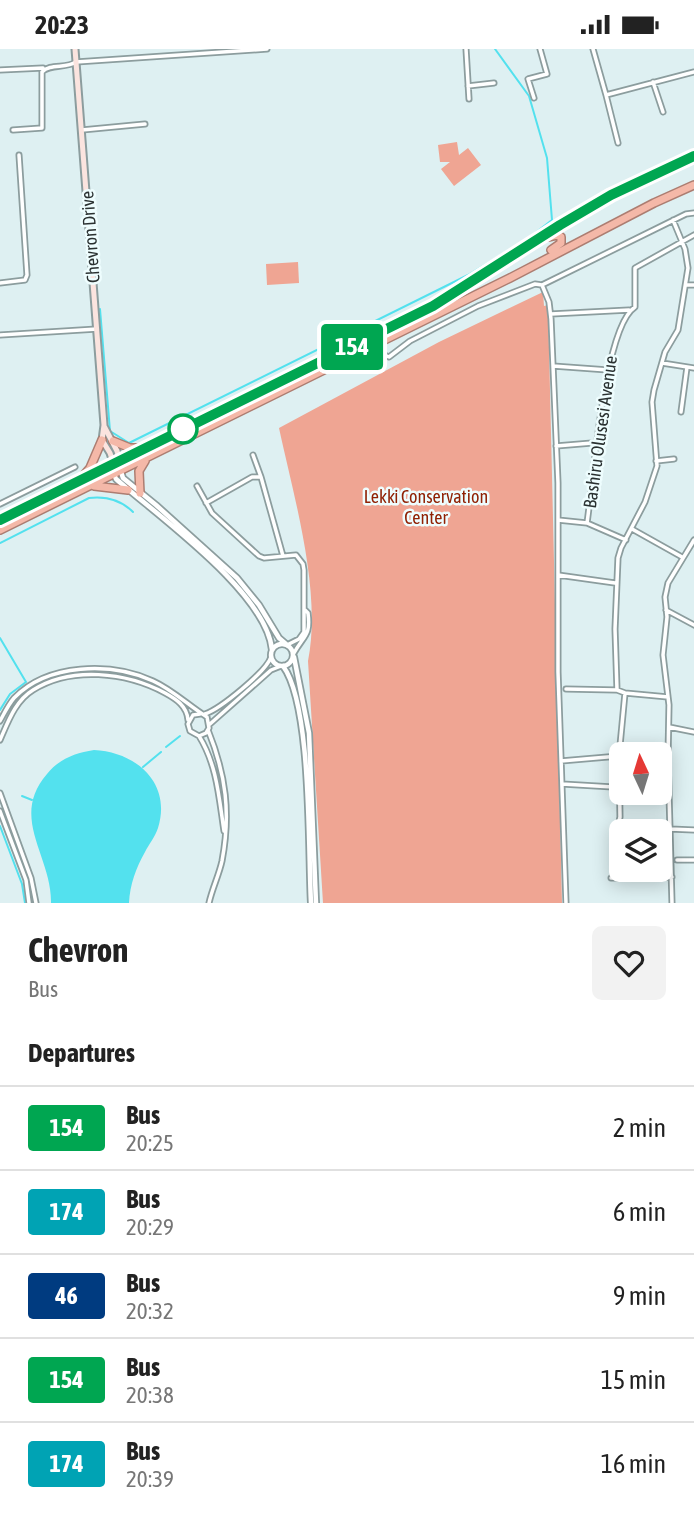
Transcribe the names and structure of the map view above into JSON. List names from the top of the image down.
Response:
{
  "streets": {
    "main road": ["Chevron Drive"],
    "street": ["Bashiru Olusesi Avenue"]
  },
  "parks": ["Lekki Conservation Center"],
  "lines": ["bus line 154"],
  "north": "top",
  "page": {
    "status": "20:23",
    "on_map": "154",
    "heading": [
      ["Chevron", "Bus"],
      "Departures"
    ],
    "list": [
      {
        "mark": "154",
        "name": "Bus",
        "note": "20:25",
        "value": "2 min"
      },
      {
        "mark": "174",
        "name": "Bus",
        "note": "20:29",
        "value": "6 min"
      },
      {
        "mark": "46",
        "name": "Bus",
        "note": "20:32",
        "value": "9 min"
      },
      {
        "mark": "154",
        "name": "Bus",
        "note": "20:38",
        "value": "15 min"
      },
      {
        "mark": "174",
        "name": "Bus",
        "note": "20:39",
        "value": "16 min"
      }
    ]
  }
}
